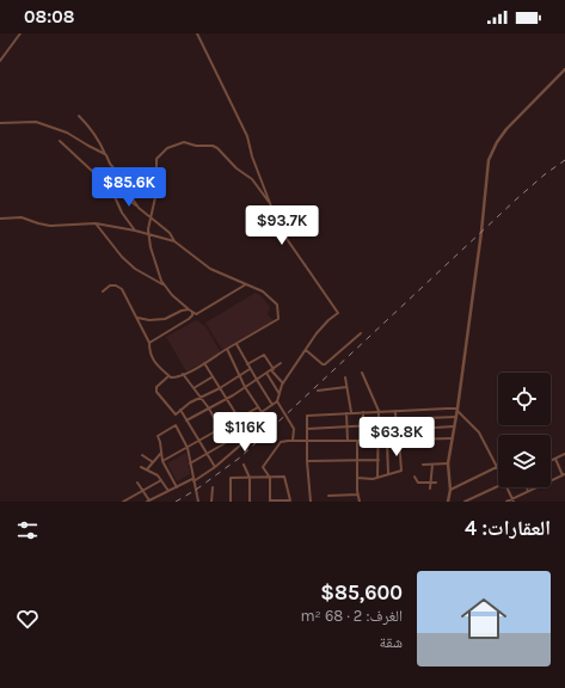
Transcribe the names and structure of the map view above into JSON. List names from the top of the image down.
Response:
{
  "page": {
    "status": "08:08",
    "price": [
      "$85.6K",
      "$93.7K",
      "$116K",
      "$63.8K"
    ],
    "heading": "العقارات: 4",
    "list": [
      {
        "name": "$85,600",
        "note": "الغرف: 2 · 68 m² · شقة"
      }
    ]
  }
}
